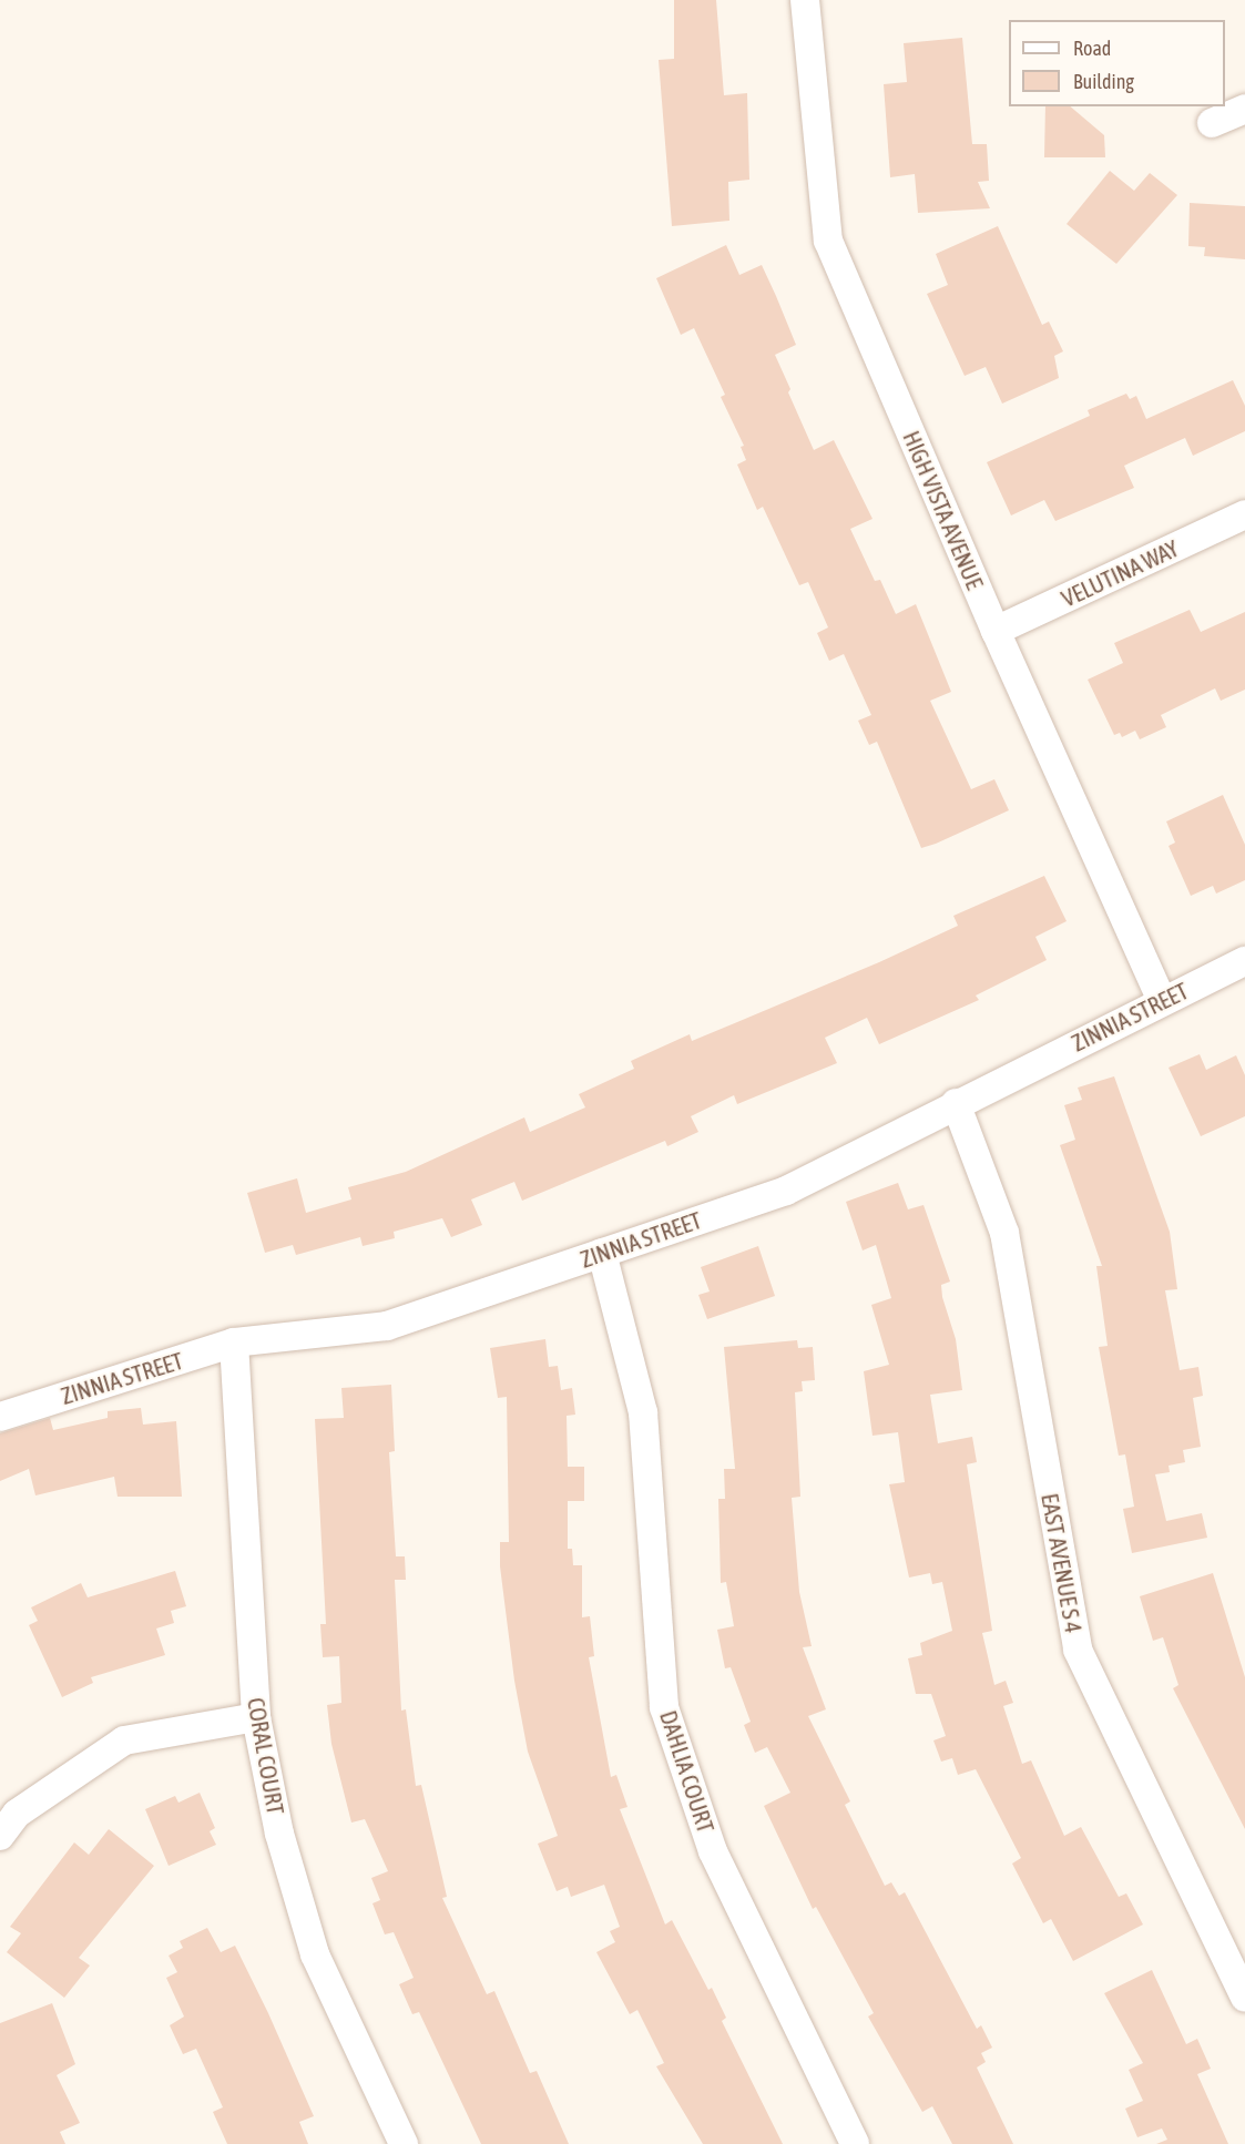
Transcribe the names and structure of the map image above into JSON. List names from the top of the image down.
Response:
{
  "streets": {
    "street": [
      "HIGH VISTA AVENUE",
      "VELUTINA WAY",
      "ZINNIA STREET",
      "EAST AVENUE S 4",
      "CORAL COURT",
      "DAHLIA COURT"
    ]
  },
  "crossings": [
    ["HIGH VISTA AVENUE", "VELUTINA WAY"],
    ["HIGH VISTA AVENUE", "ZINNIA STREET"],
    ["ZINNIA STREET", "EAST AVENUE S 4"],
    ["ZINNIA STREET", "CORAL COURT"],
    ["ZINNIA STREET", "DAHLIA COURT"]
  ],
  "legend": ["Road", "Building"]
}
